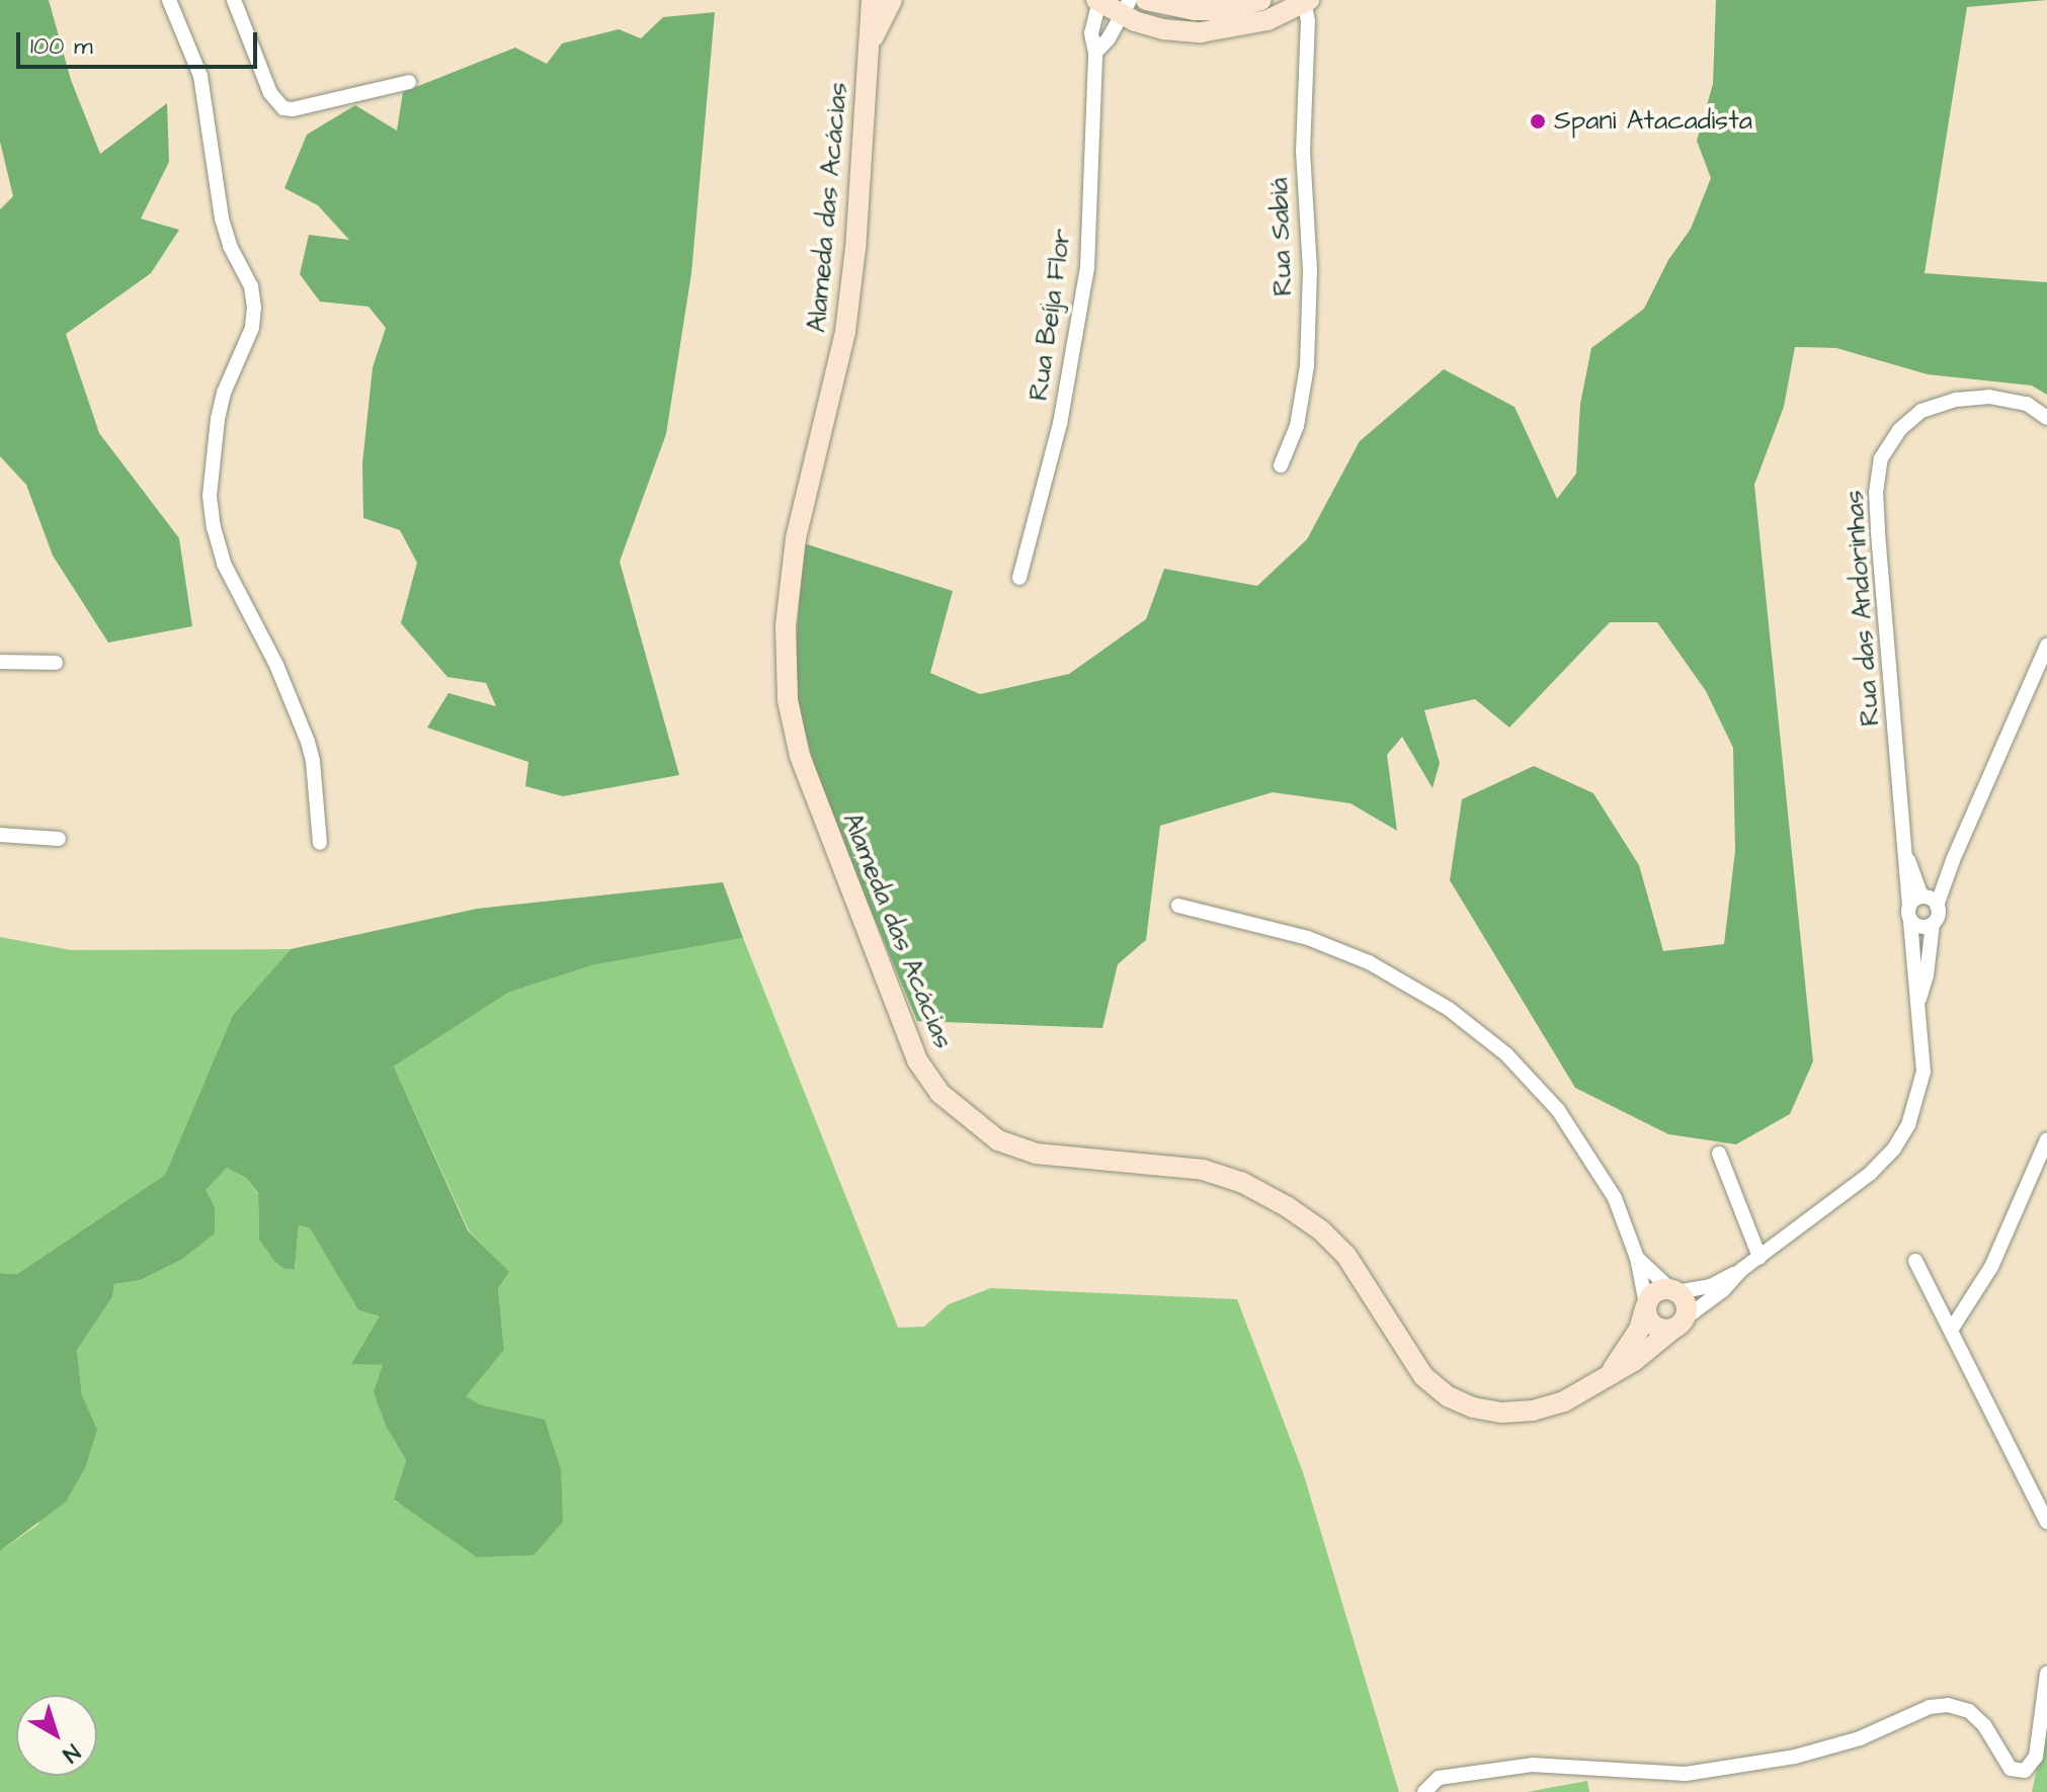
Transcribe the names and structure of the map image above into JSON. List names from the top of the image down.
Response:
{
  "streets": {
    "street": [
      "Alameda das Acácias",
      "Rua Sabiá",
      "Rua Beíja Flor",
      "Rua das Andorinhas"
    ]
  },
  "crossings": [
    ["Alameda das Acácias", "Rua das Andorinhas"]
  ],
  "places": ["Spani Atacadista"],
  "scale_bar": "100 m",
  "north": "bottom right"
}
